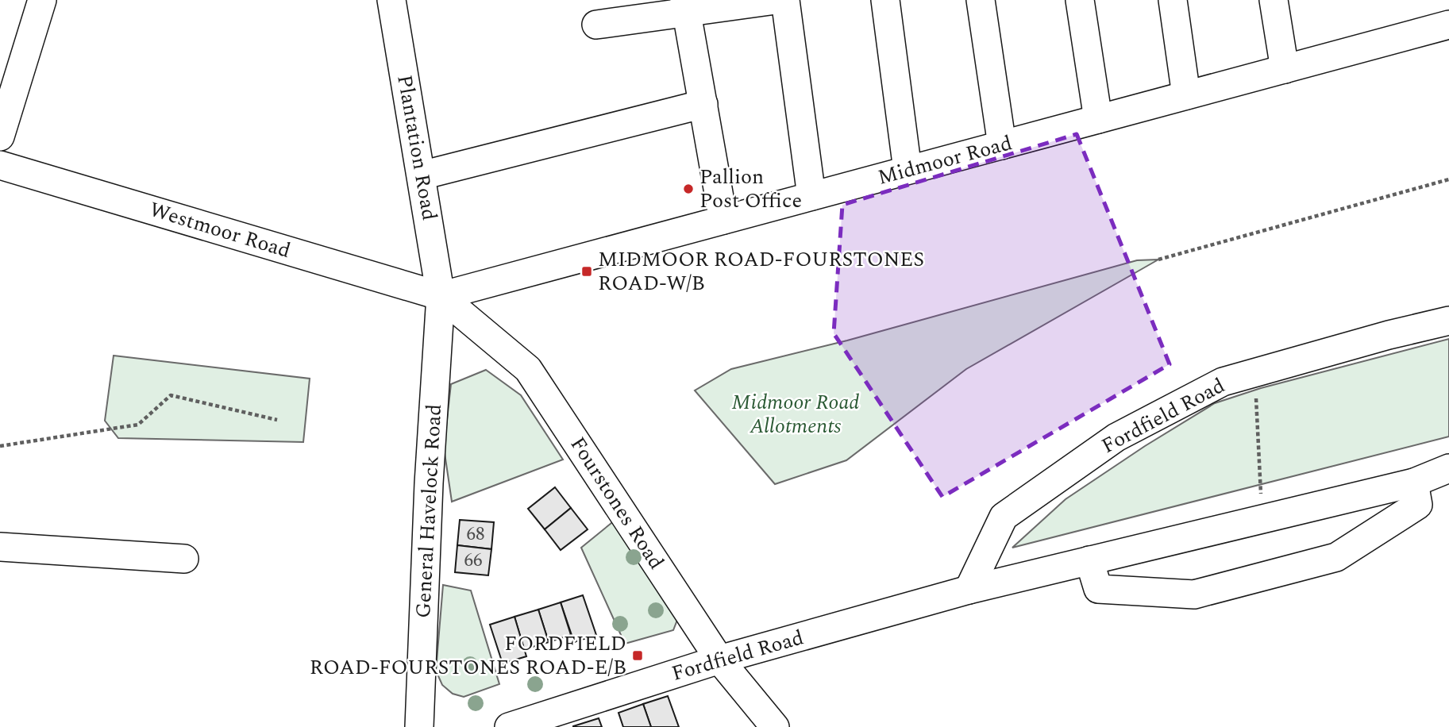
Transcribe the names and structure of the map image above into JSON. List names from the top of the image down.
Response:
{
  "streets": {
    "street": [
      "Plantation Road",
      "Midmoor Road",
      "Westmoor Road",
      "Fordfield Road",
      "Fourstones Road",
      "General Havelock Road"
    ]
  },
  "crossings": [
    ["Plantation Road", "Midmoor Road"],
    ["Plantation Road", "Westmoor Road"],
    ["Plantation Road", "Fourstones Road"],
    ["Plantation Road", "General Havelock Road"],
    ["Midmoor Road", "Westmoor Road"],
    ["Midmoor Road", "Fourstones Road"],
    ["Midmoor Road", "General Havelock Road"],
    ["Westmoor Road", "Fourstones Road"],
    ["Westmoor Road", "General Havelock Road"],
    ["Fordfield Road", "Fourstones Road"],
    ["Fourstones Road", "General Havelock Road"]
  ],
  "parks": ["Midmoor Road Allotments"],
  "places": {
    "other": ["Pallion Post Office"],
    "transit": ["MIDMOOR ROAD-FOURSTONES ROAD-W/B", "FORDFIELD ROAD-FOURSTONES ROAD-E/B"]
  },
  "house_numbers": ["68", "66"]
}
